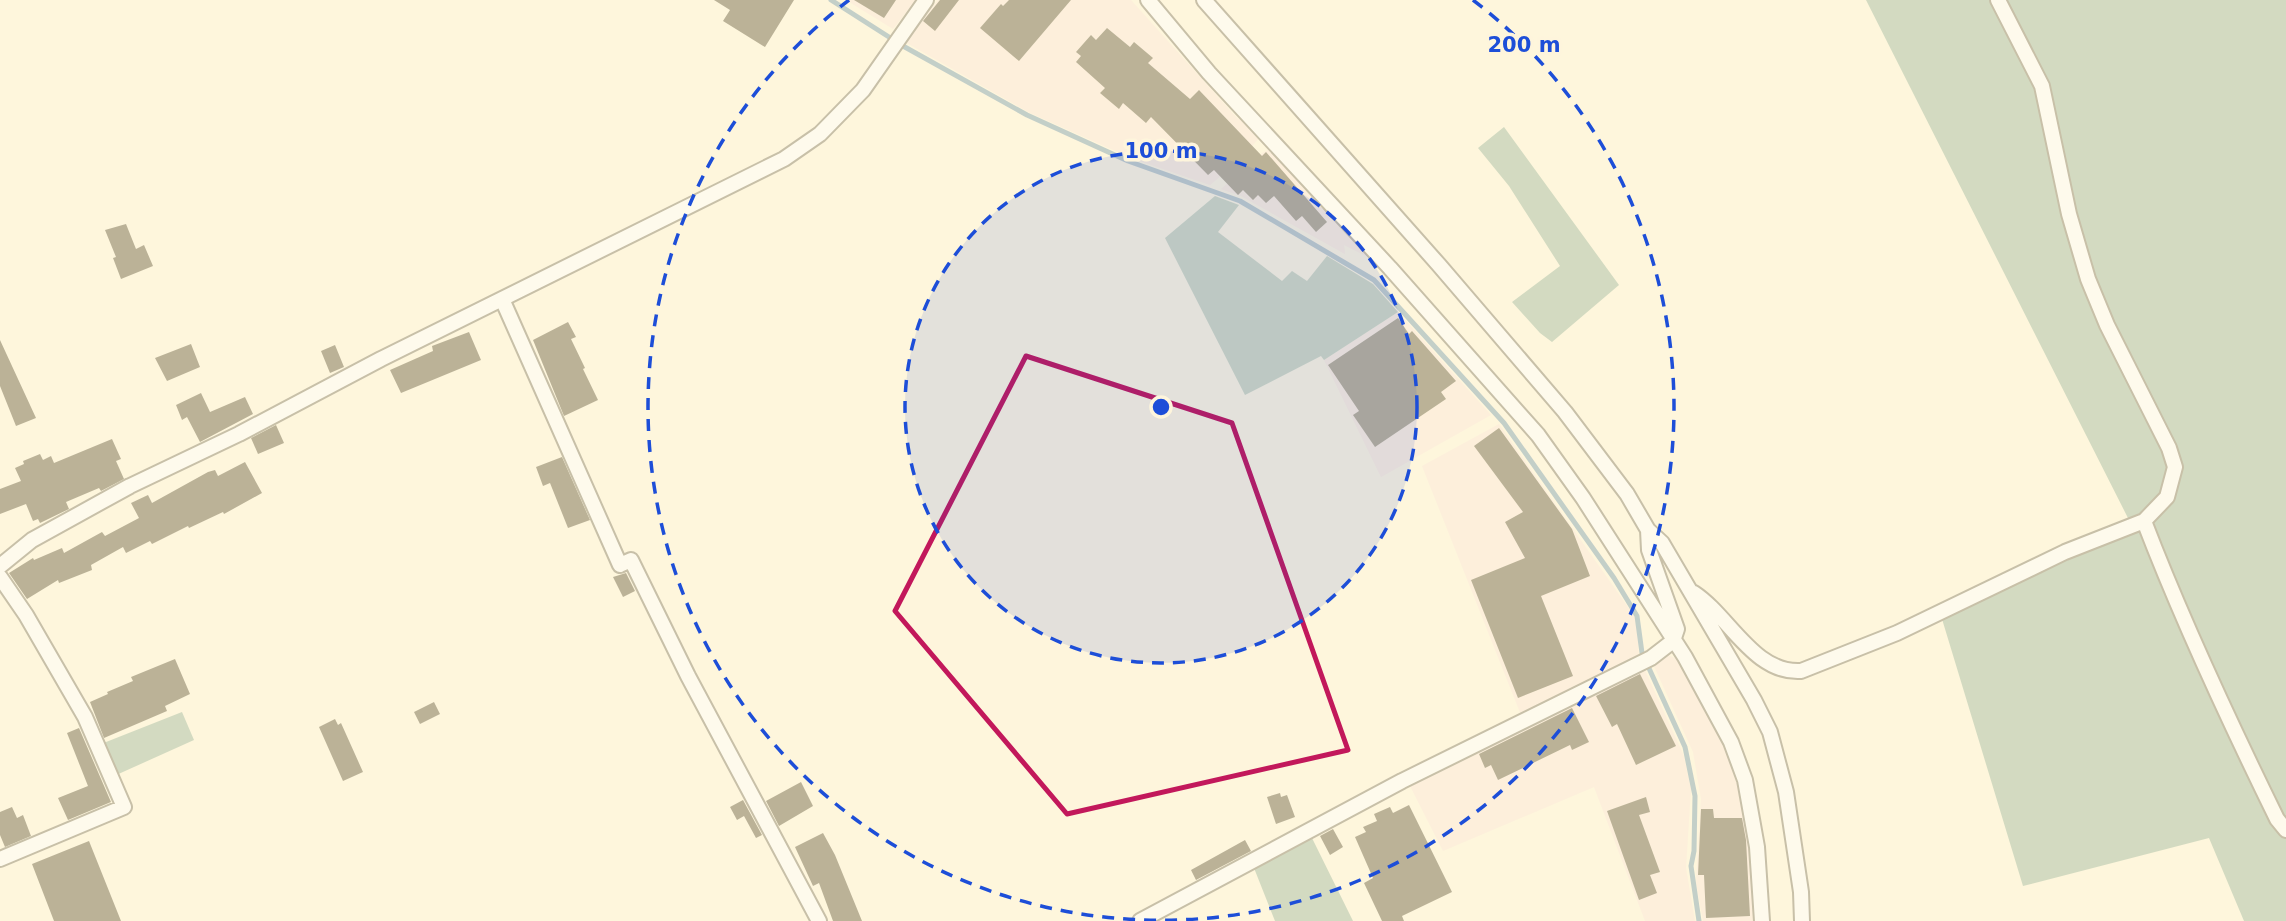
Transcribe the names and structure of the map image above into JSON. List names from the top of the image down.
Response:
{
  "rings": ["200 m", "100 m"]
}
